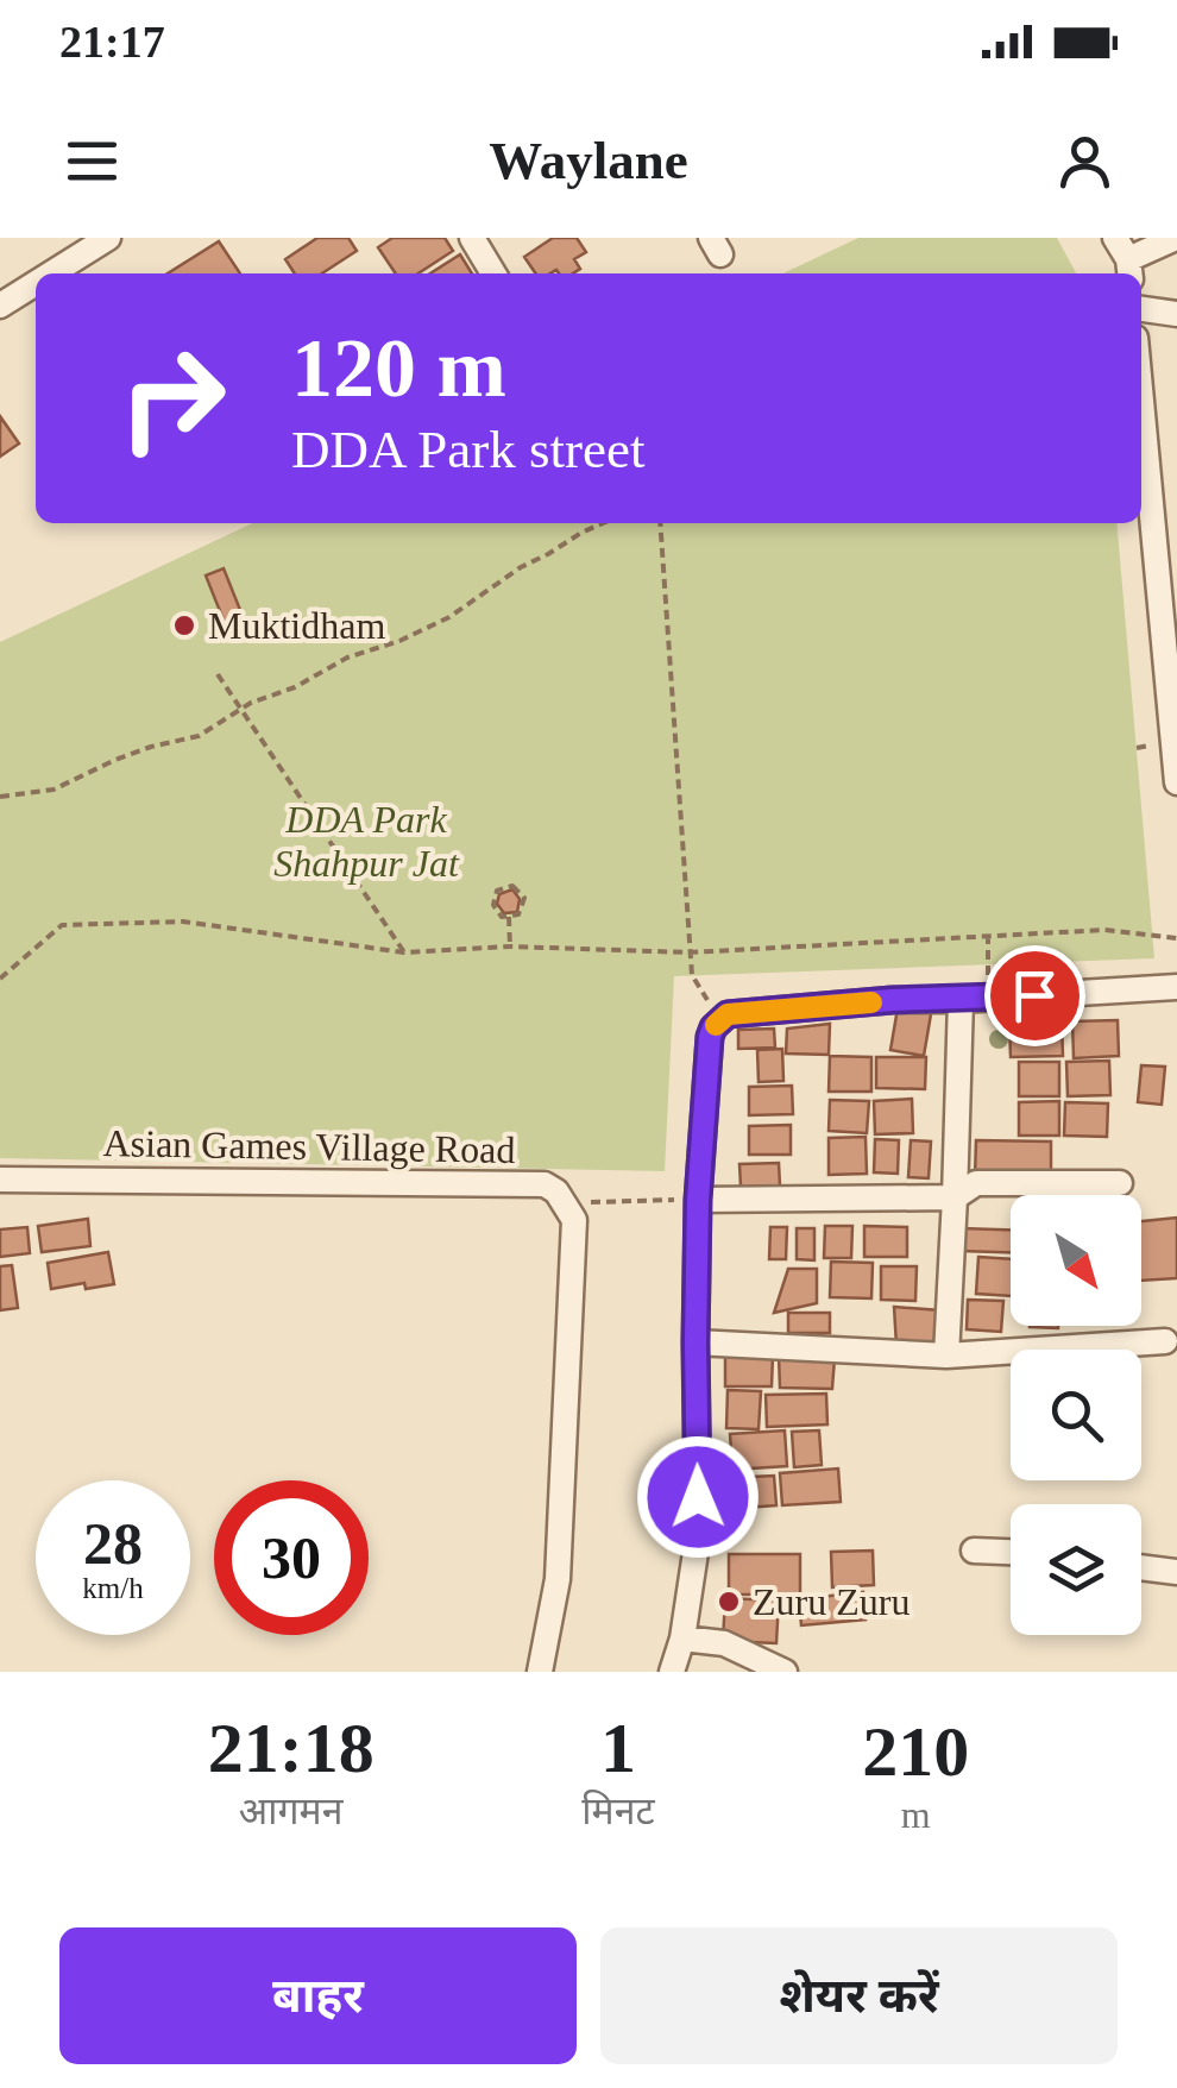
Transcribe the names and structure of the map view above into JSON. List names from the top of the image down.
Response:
{
  "streets": {
    "street": ["Asian Games Village Road"]
  },
  "parks": ["DDA Park Shahpur Jat"],
  "places": ["Muktidham", "Zuru Zuru"],
  "north": "bottom right",
  "page": {
    "status": "21:17",
    "header": "Waylane",
    "turn": ["120 m", "DDA Park street"],
    "speed": "28 km/h",
    "limit": "30",
    "eta": [
      "21:18",
      "आगमन",
      "1",
      "मिनट",
      "210",
      "m"
    ],
    "buttons": ["बाहर", "शेयर करें"]
  }
}
